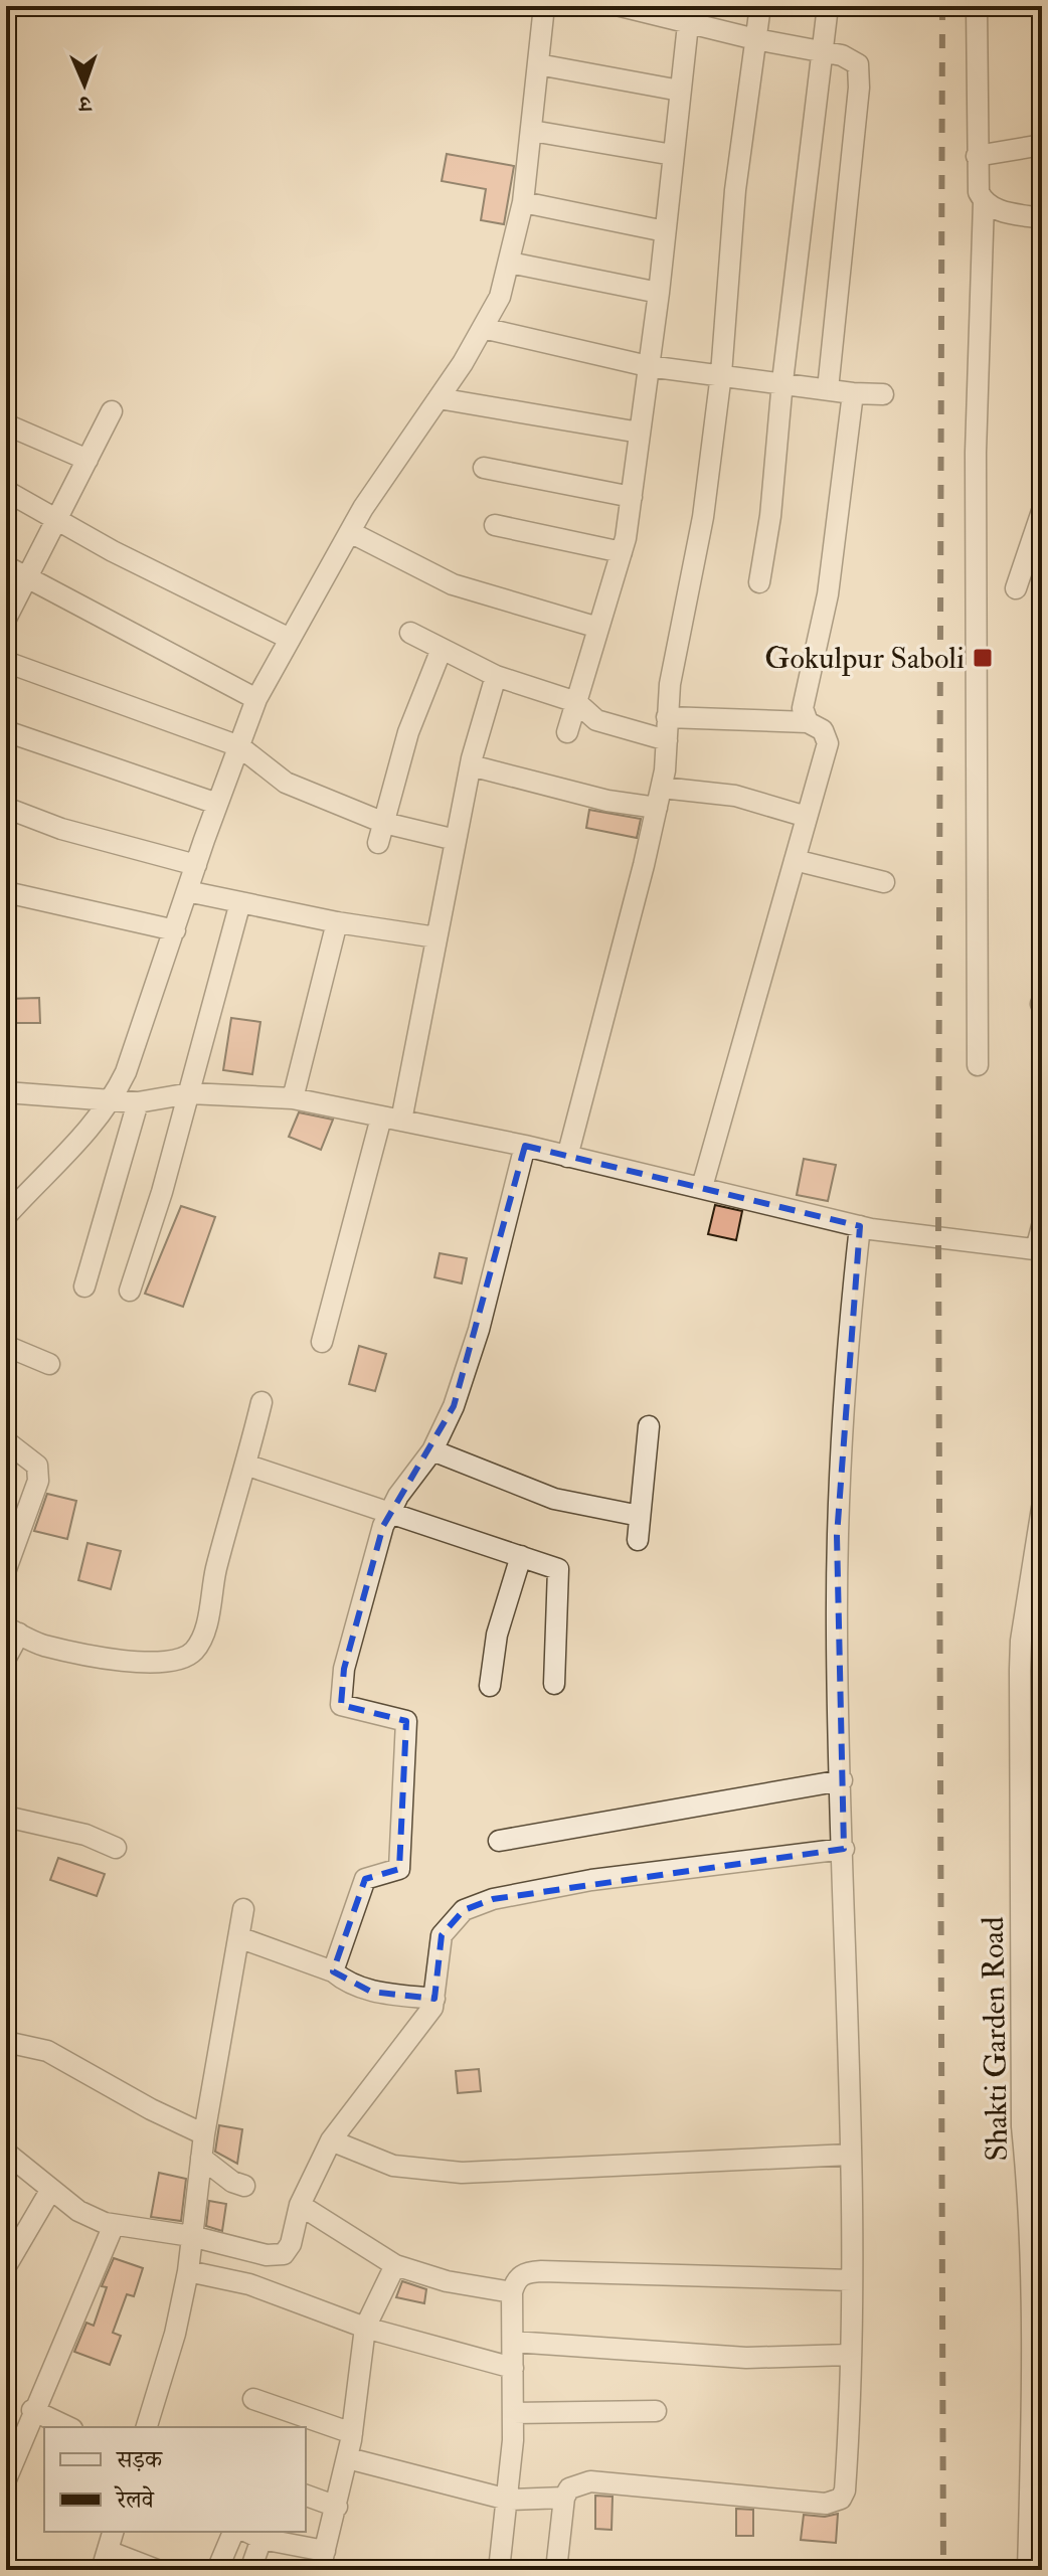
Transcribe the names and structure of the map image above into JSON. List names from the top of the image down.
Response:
{
  "streets": {
    "street": ["Shakti Garden Road"]
  },
  "places": {
    "transit": ["Gokulpur Saboli"]
  },
  "legend": ["सड़क", "रेलवे"],
  "north": "bottom"
}
